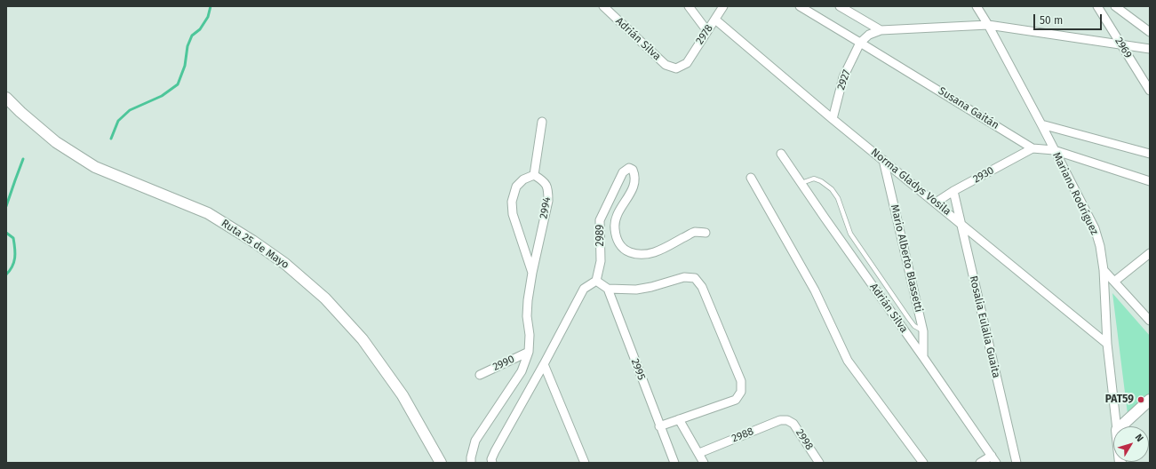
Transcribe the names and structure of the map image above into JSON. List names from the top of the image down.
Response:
{
  "streets": {
    "main road": ["Ruta 25 de Mayo"],
    "street": [
      "2978",
      "Adrián Silva",
      "2969",
      "2927",
      "Susana Gaitán",
      "2930",
      "Norma Gladys Vosila",
      "Mariano Rodríguez",
      "2994",
      "2989",
      "Mario Alberto Blassetti",
      "Rosalia Eulalia Guaita",
      "2990",
      "2995",
      "2988",
      "2998"
    ]
  },
  "crossings": [
    ["2978", "Adrián Silva"],
    ["2978", "Norma Gladys Vosila"],
    ["Adrián Silva", "Mario Alberto Blassetti"],
    ["2927", "Susana Gaitán"],
    ["2927", "Norma Gladys Vosila"],
    ["Susana Gaitán", "2930"],
    ["Susana Gaitán", "Mariano Rodríguez"],
    ["2930", "Norma Gladys Vosila"],
    ["2930", "Rosalia Eulalia Guaita"],
    ["Norma Gladys Vosila", "Mariano Rodríguez"],
    ["Norma Gladys Vosila", "Mario Alberto Blassetti"],
    ["Norma Gladys Vosila", "Rosalia Eulalia Guaita"],
    ["2994", "2990"],
    ["2988", "2998"]
  ],
  "places": ["PAT59"],
  "scale_bar": "50 m",
  "north": "top right"
}
